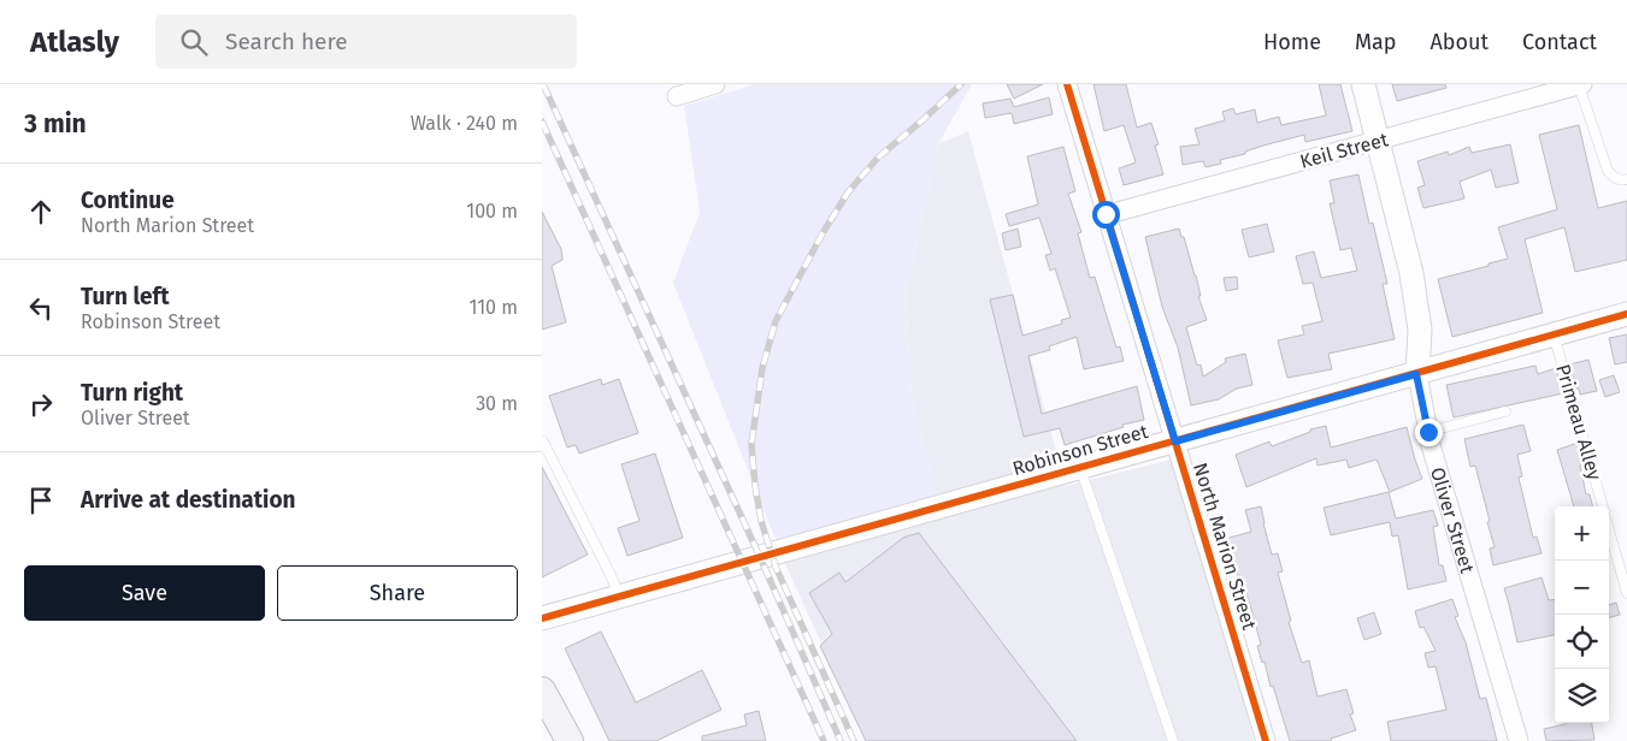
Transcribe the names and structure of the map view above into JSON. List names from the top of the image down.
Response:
{
  "streets": {
    "street": [
      "Keil Street",
      "Robinson Street",
      "Oliver Street",
      "North Marion Street"
    ],
    "lane": ["Primeau Alley"]
  },
  "crossings": [
    ["Keil Street", "Oliver Street"],
    ["Keil Street", "North Marion Street"],
    ["Primeau Alley", "Robinson Street"],
    ["Robinson Street", "Oliver Street"],
    ["Robinson Street", "North Marion Street"]
  ],
  "page": {
    "header": "Atlasly",
    "search": "Search here",
    "nav": [
      "Home",
      "Map",
      "About",
      "Contact"
    ],
    "heading": ["3 min", "Walk · 240 m"],
    "list": [
      ["Continue", "North Marion Street", "100 m"],
      ["Turn left", "Robinson Street", "110 m"],
      ["Turn right", "Oliver Street", "30 m"],
      "Arrive at destination"
    ],
    "map_buttons": ["+", "−"],
    "buttons": ["Save", "Share"]
  }
}
